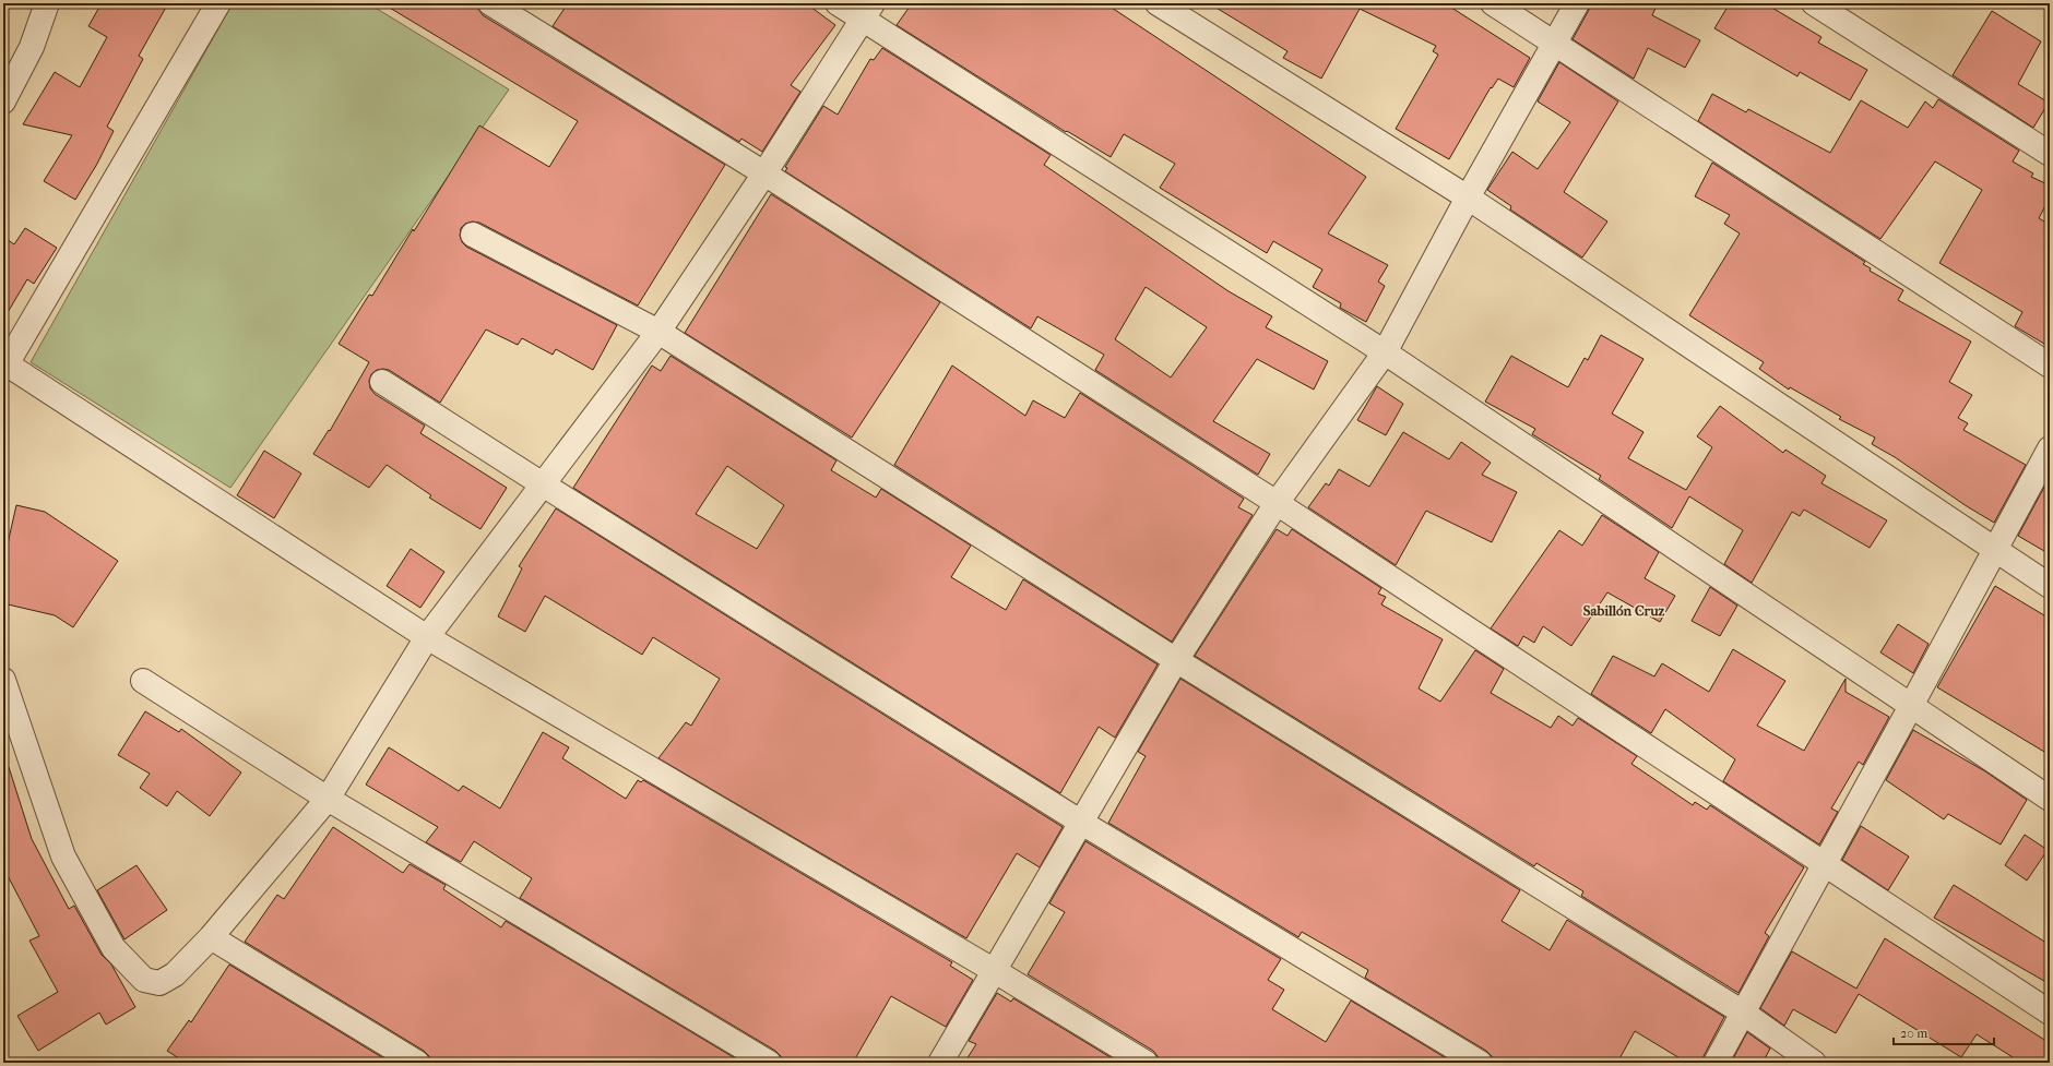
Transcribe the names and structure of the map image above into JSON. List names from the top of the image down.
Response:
{
  "districts": ["Sabillón Cruz"],
  "scale_bar": "20 m"
}
